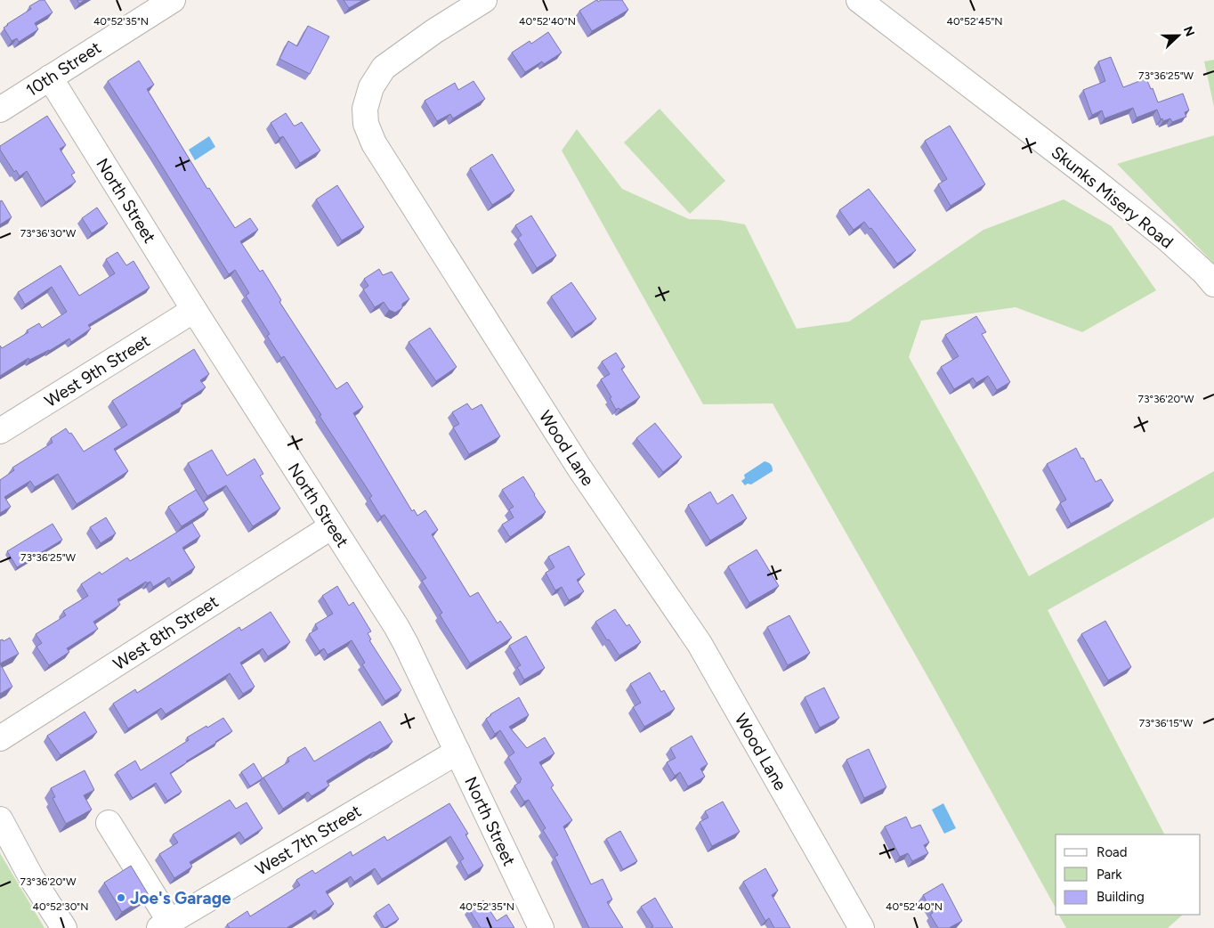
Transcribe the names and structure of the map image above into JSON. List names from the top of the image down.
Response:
{
  "streets": {
    "street": [
      "10th Street",
      "Skunks Misery Road",
      "North Street",
      "West 9th Street",
      "Wood Lane",
      "West 8th Street",
      "West 7th Street"
    ]
  },
  "crossings": [
    ["10th Street", "North Street"],
    ["North Street", "West 9th Street"],
    ["North Street", "West 8th Street"],
    ["North Street", "West 7th Street"]
  ],
  "places": ["Joe's Garage"],
  "legend": ["Road", "Park", "Building"],
  "north": "right",
  "coordinates": [
    "40°52'35\"N",
    "40°52'40\"N",
    "40°52'45\"N",
    "73°36'25\"W",
    "73°36'30\"W",
    "73°36'20\"W",
    "73°36'15\"W",
    "40°52'30\"N"
  ]
}
